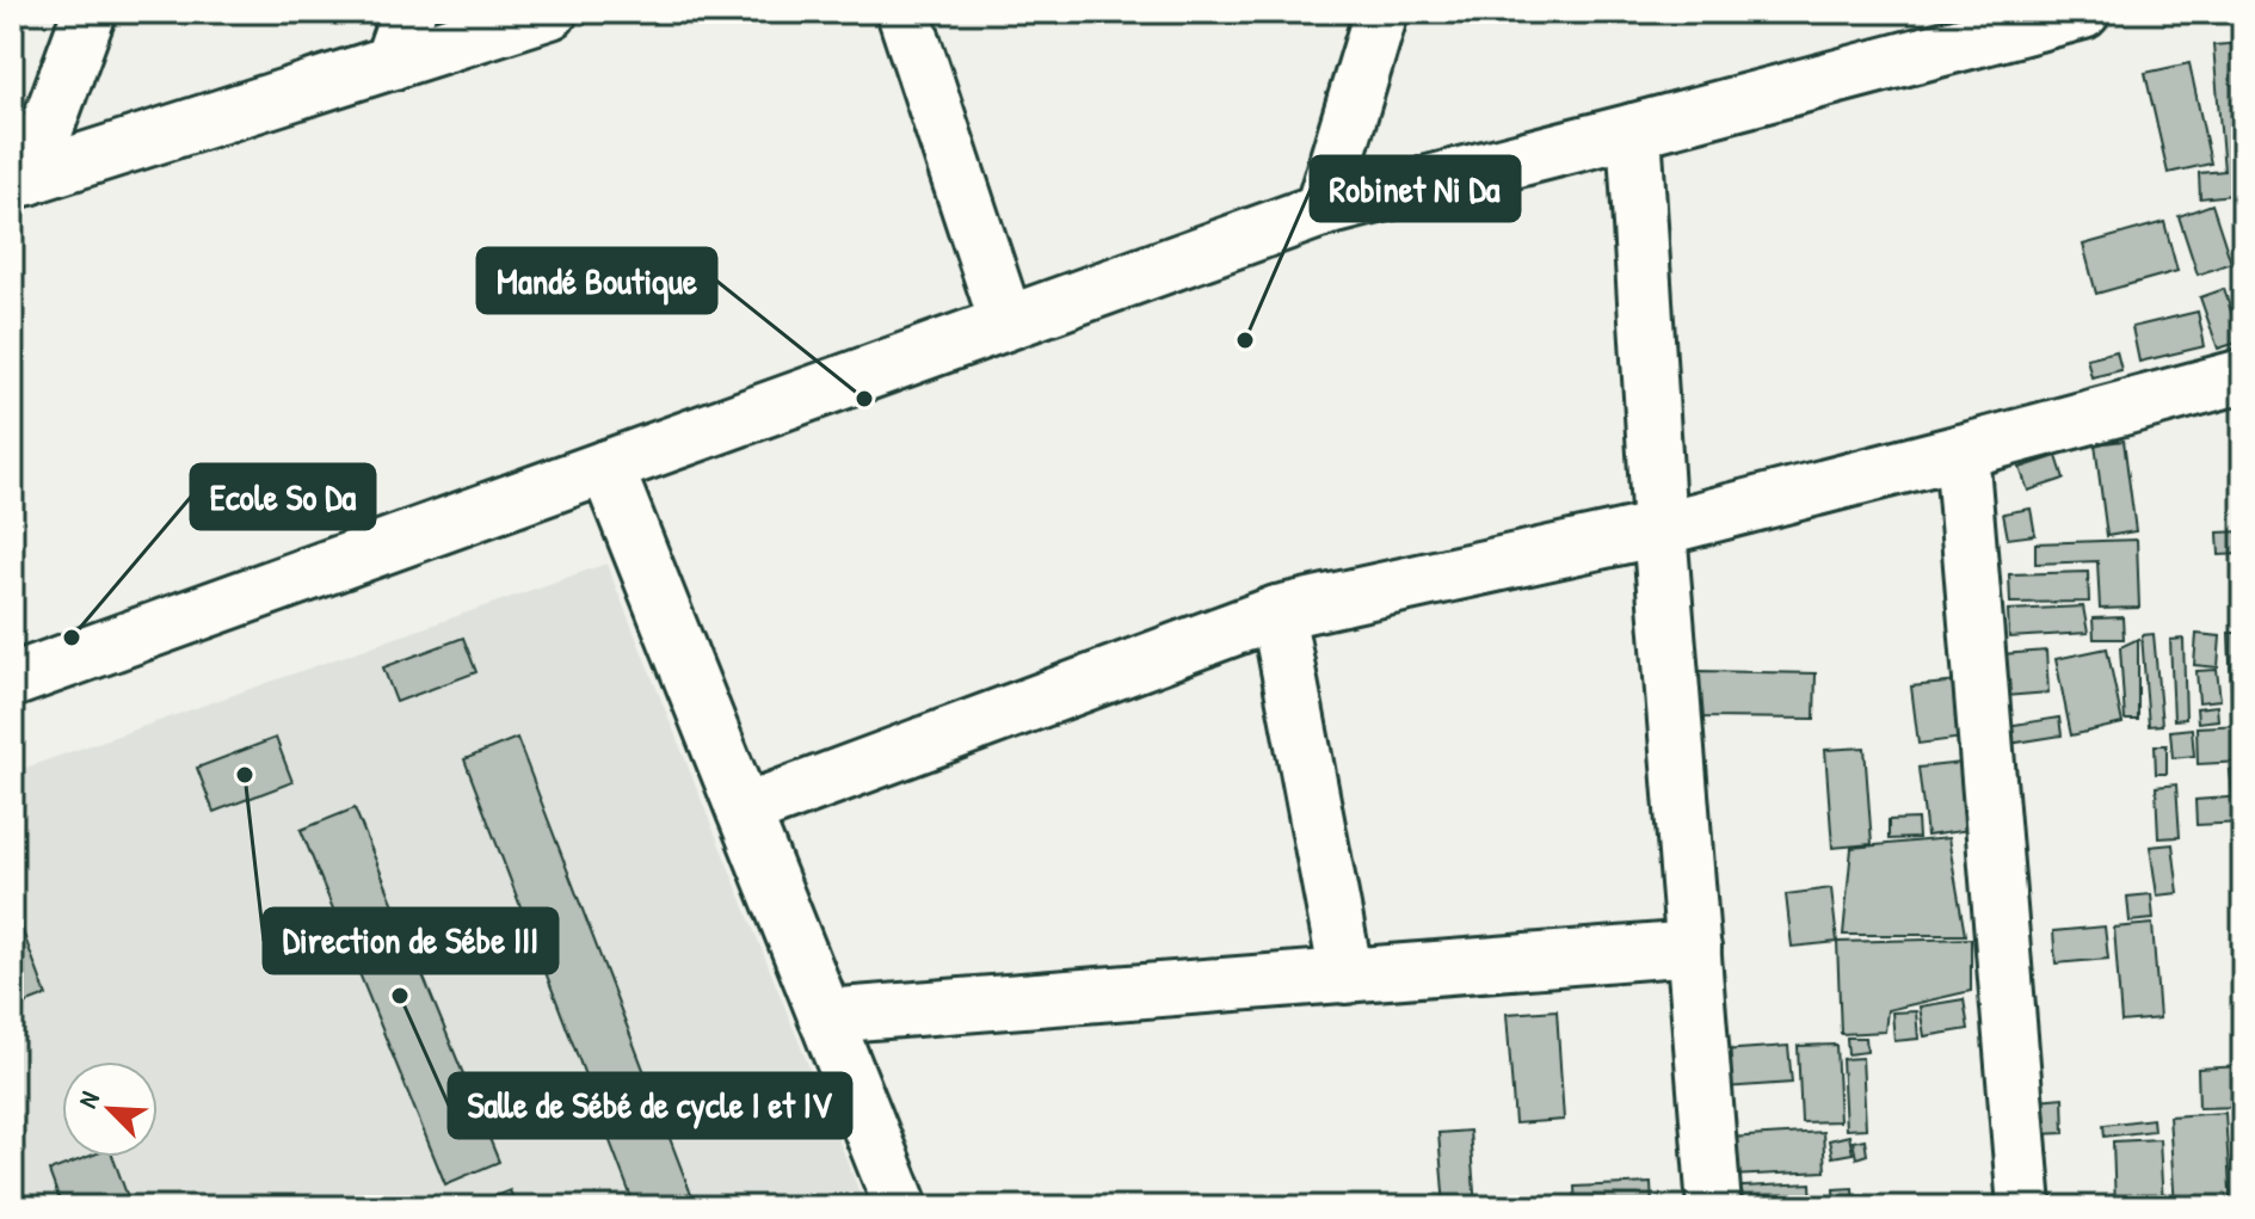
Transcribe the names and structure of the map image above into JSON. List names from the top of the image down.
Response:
{
  "places": [
    "Robinet Ni Da",
    "Mandé Boutique",
    "Ecole So Da",
    "Direction de Sébe III",
    "Salle de Sébé de cycle I et IV"
  ],
  "north": "top left"
}
